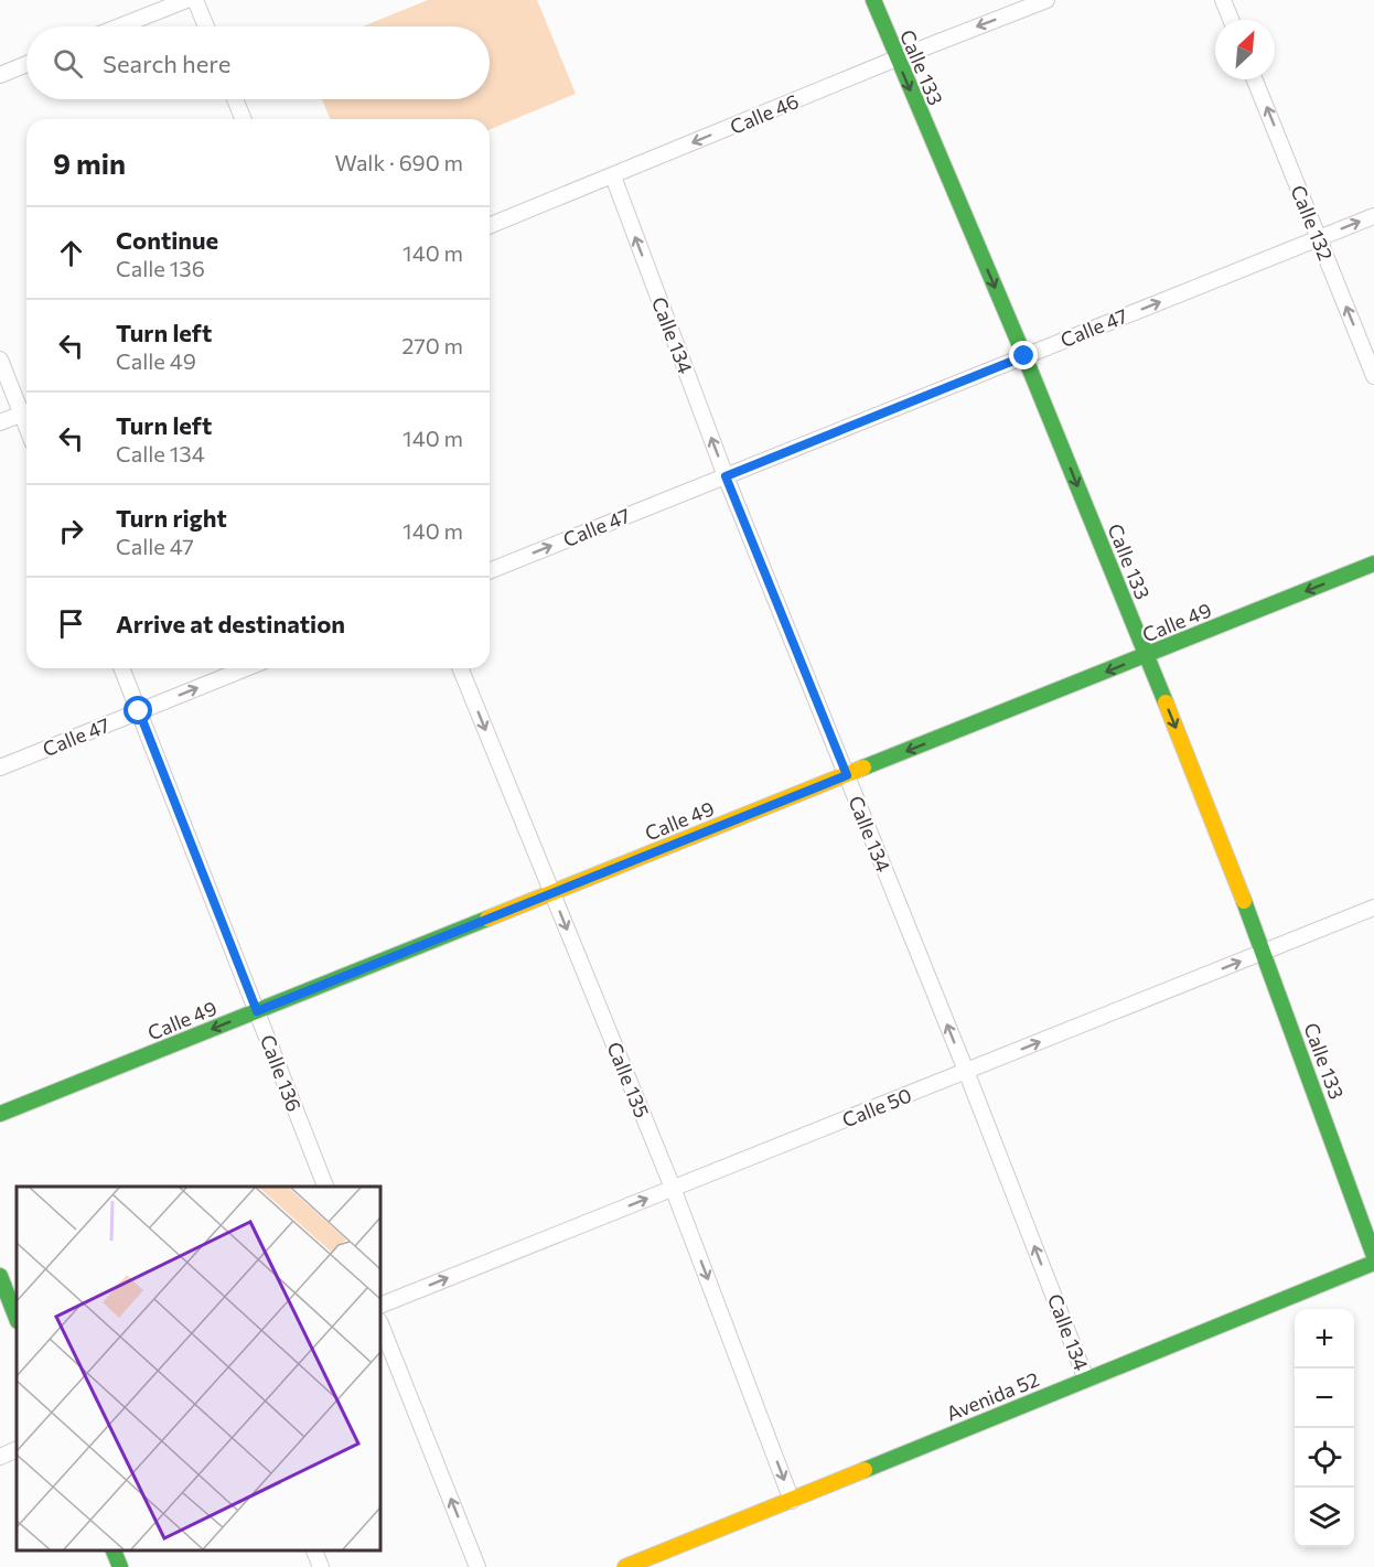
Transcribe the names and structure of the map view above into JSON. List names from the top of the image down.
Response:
{
  "streets": {
    "street": [
      "Calle 133",
      "Calle 46",
      "Calle 132",
      "Calle 47",
      "Calle 134",
      "Calle 49",
      "Calle 136",
      "Calle 135",
      "Calle 50",
      "Avenida 52"
    ]
  },
  "crossings": [
    ["Calle 133", "Calle 46"],
    ["Calle 133", "Calle 47"],
    ["Calle 133", "Calle 49"],
    ["Calle 133", "Calle 50"],
    ["Calle 46", "Calle 134"],
    ["Calle 132", "Calle 47"],
    ["Calle 47", "Calle 134"],
    ["Calle 47", "Calle 136"],
    ["Calle 134", "Calle 49"],
    ["Calle 134", "Calle 50"],
    ["Calle 134", "Avenida 52"],
    ["Calle 49", "Calle 136"],
    ["Calle 49", "Calle 135"],
    ["Calle 135", "Calle 50"],
    ["Calle 135", "Avenida 52"]
  ],
  "one_way": [
    "Calle 133",
    "Calle 46",
    "Calle 132",
    "Calle 47",
    "Calle 134",
    "Calle 49",
    "Calle 135",
    "Calle 50"
  ],
  "north": "top right",
  "page": {
    "search": "Search here",
    "heading": ["9 min", "Walk · 690 m"],
    "list": [
      ["Continue", "Calle 136", "140 m"],
      ["Turn left", "Calle 49", "270 m"],
      ["Turn left", "Calle 134", "140 m"],
      ["Turn right", "Calle 47", "140 m"],
      "Arrive at destination"
    ],
    "map_buttons": ["+", "−"]
  }
}
